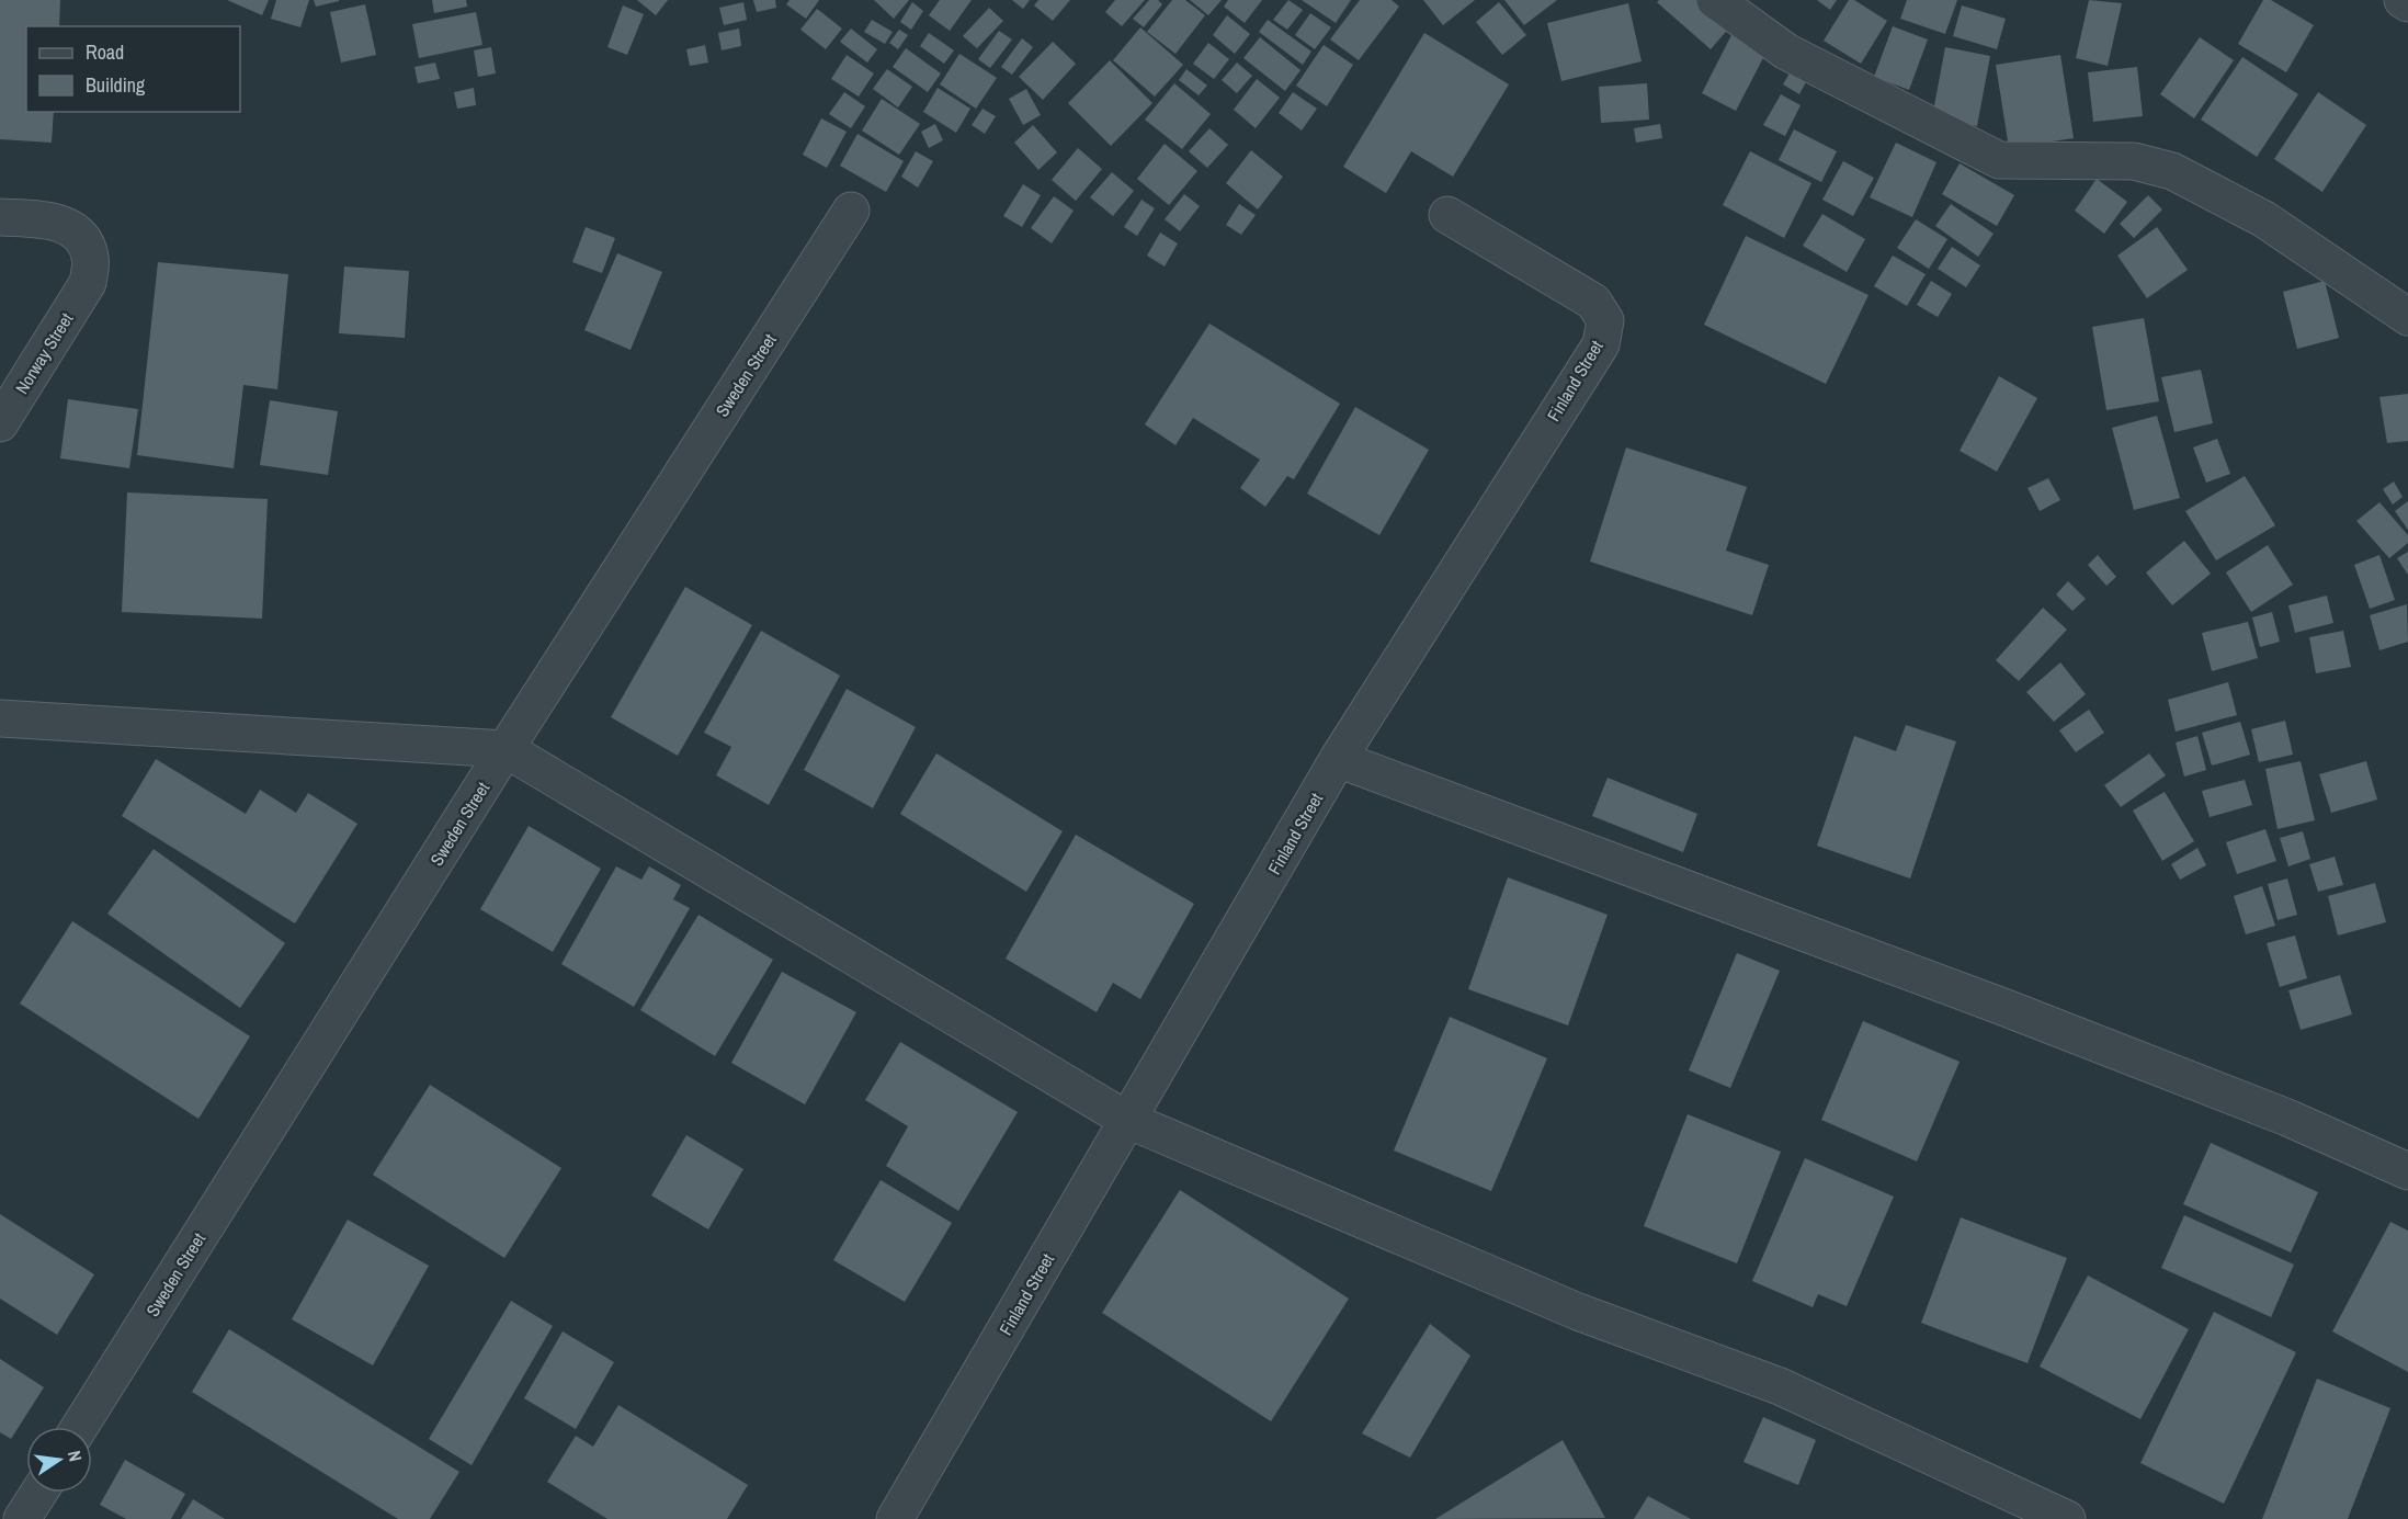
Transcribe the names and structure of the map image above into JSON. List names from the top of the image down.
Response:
{
  "streets": {
    "street": ["Norway Street", "Sweden Street", "Finland Street"]
  },
  "legend": ["Road", "Building"],
  "north": "right"
}
